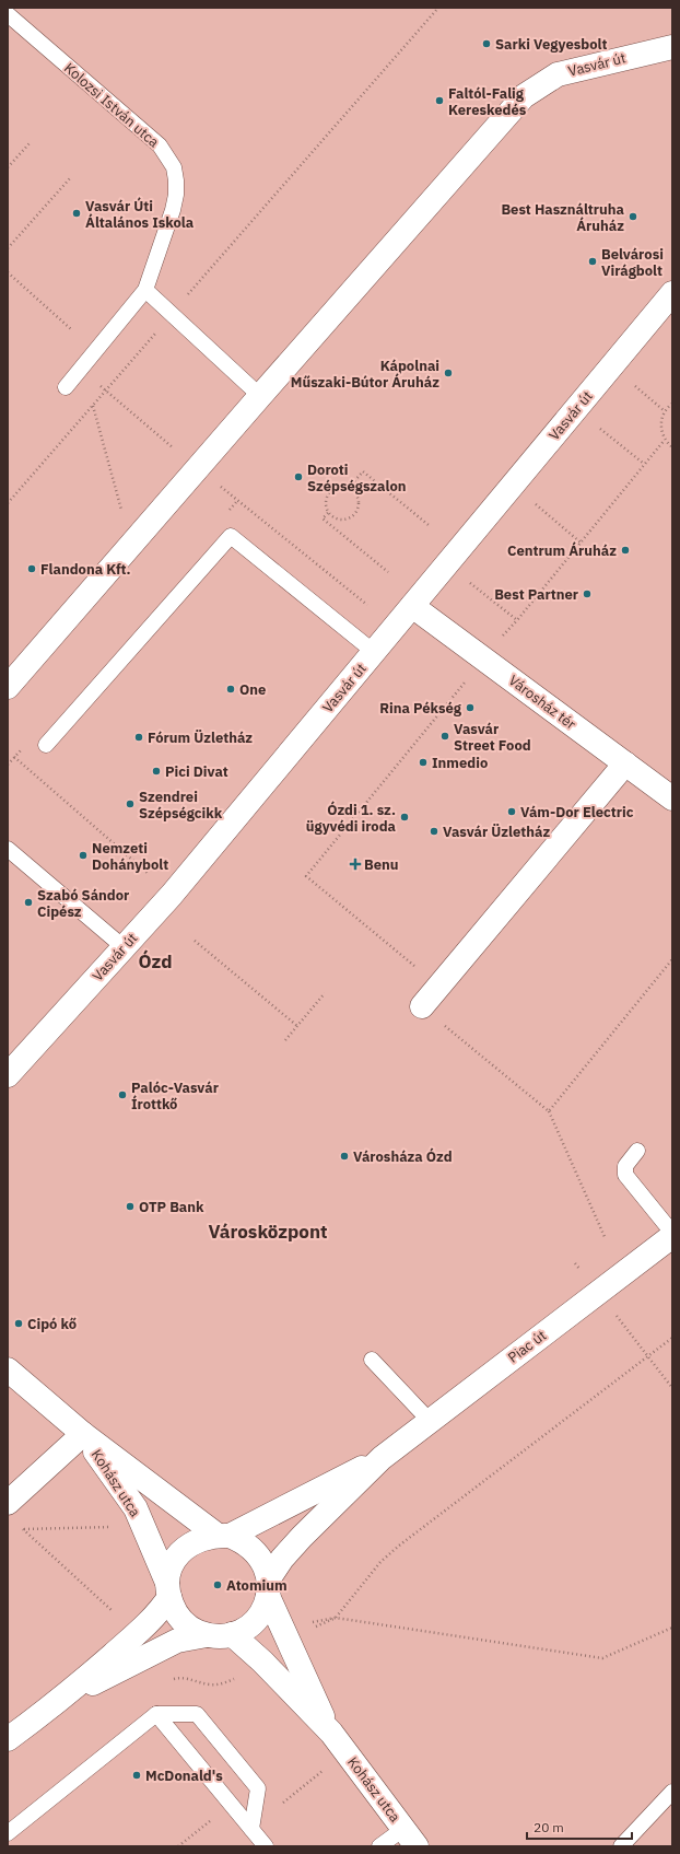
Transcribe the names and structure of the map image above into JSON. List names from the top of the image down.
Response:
{
  "streets": {
    "street": [
      "Vasvár út",
      "Városház tér",
      "Piac út",
      "Kohász utca"
    ],
    "lane": ["Kolozsi István utca"]
  },
  "crossings": [
    ["Vasvár út", "Városház tér"]
  ],
  "districts": ["Ózd", "Városközpont"],
  "places": {
    "other": [
      "Sarki Vegyesbolt",
      "Faltól-Falig Kereskedés",
      "Vasvár Úti Általános Iskola",
      "Best Használtruha Áruház",
      "Belvárosi Virágbolt",
      "Kápolnai Műszaki-Bútor Áruház",
      "Doroti Szépségszalon",
      "Centrum Áruház",
      "Flandona Kft.",
      "Best Partner",
      "One",
      "Rina Pékség",
      "Vasvár Street Food",
      "Fórum Üzletház",
      "Inmedio",
      "Pici Divat",
      "Szendrei Szépségcikk",
      "Vám-Dor Electric",
      "Ózdi 1. sz. ügyvédi iroda",
      "Vasvár Üzletház",
      "Nemzeti Dohánybolt",
      "Szabó Sándor Cipész",
      "Palóc-Vasvár Írottkő",
      "Városháza Ózd",
      "OTP Bank",
      "Cipó kő",
      "Atomium",
      "McDonald's"
    ],
    "health": ["Benu"]
  },
  "scale_bar": "20 m"
}
